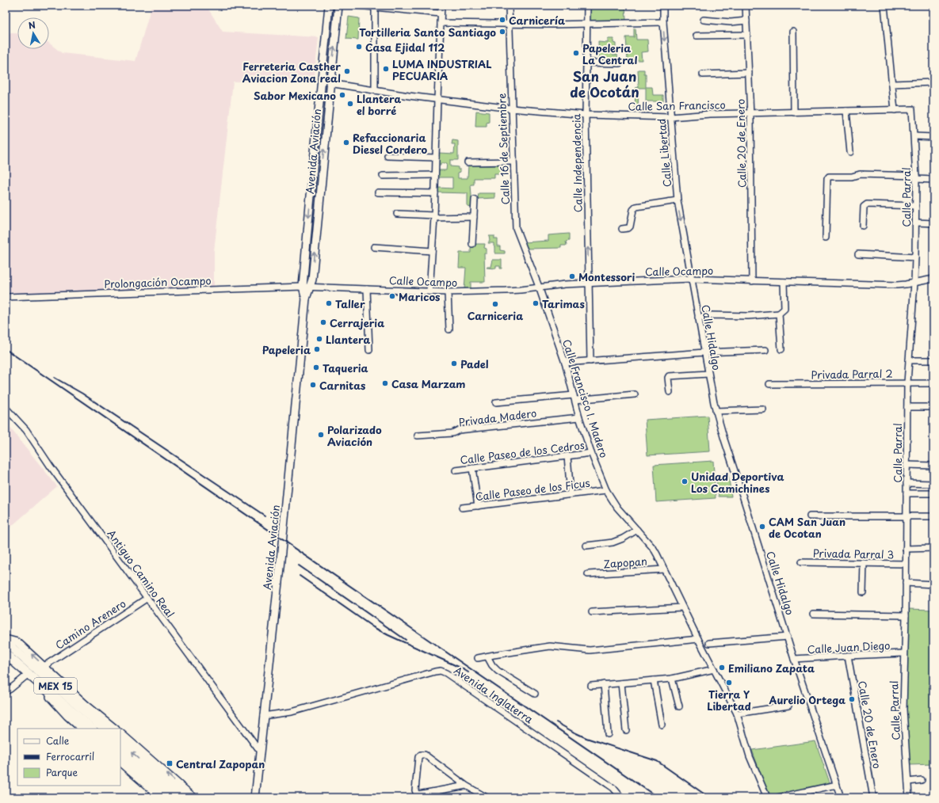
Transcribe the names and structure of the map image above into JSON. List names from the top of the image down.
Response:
{
  "streets": {
    "highway": ["MEX 15"],
    "main road": ["Avenida Aviación"],
    "street": [
      "Calle San Francisco",
      "Calle 20 de Enero",
      "Calle 16 de Septiembre",
      "Calle Libertad",
      "Calle Independencia",
      "Calle Parral",
      "Calle Ocampo",
      "Prolongación Ocampo",
      "Calle Hidalgo",
      "Privada Parral 2",
      "Calle Francisco I. Madero",
      "Privada Madero",
      "Calle Paseo de los Cedros",
      "Calle Paseo de los Ficus",
      "Privada Parral 3",
      "Zapopan",
      "Antiguo Camino Real",
      "Camino Arenero",
      "Calle Juan Diego",
      "Avenida Inglaterra"
    ]
  },
  "crossings": [
    ["Calle San Francisco", "Calle 20 de Enero"],
    ["Calle San Francisco", "Calle 16 de Septiembre"],
    ["Calle San Francisco", "Avenida Aviación"],
    ["Calle San Francisco", "Calle Libertad"],
    ["Calle San Francisco", "Calle Independencia"],
    ["Calle San Francisco", "Calle Parral"],
    ["Calle 20 de Enero", "Calle Ocampo"],
    ["Calle 20 de Enero", "Calle Juan Diego"],
    ["Calle 16 de Septiembre", "Calle Ocampo"],
    ["Calle 16 de Septiembre", "Calle Francisco I. Madero"],
    ["Avenida Aviación", "Calle Ocampo"],
    ["Avenida Aviación", "Prolongación Ocampo"],
    ["Avenida Aviación", "Antiguo Camino Real"],
    ["Avenida Aviación", "Avenida Inglaterra"],
    ["Calle Libertad", "Calle Ocampo"],
    ["Calle Libertad", "Calle Hidalgo"],
    ["Calle Independencia", "Calle Ocampo"],
    ["Calle Parral", "Calle Ocampo"],
    ["Calle Parral", "Privada Parral 2"],
    ["Calle Parral", "Privada Parral 3"],
    ["Calle Parral", "Calle Juan Diego"],
    ["Calle Ocampo", "Prolongación Ocampo"],
    ["Calle Ocampo", "Calle Hidalgo"],
    ["Calle Ocampo", "Calle Francisco I. Madero"],
    ["Calle Hidalgo", "Calle Juan Diego"],
    ["Calle Francisco I. Madero", "Privada Madero"],
    ["Calle Francisco I. Madero", "Calle Paseo de los Cedros"],
    ["Calle Francisco I. Madero", "Calle Paseo de los Ficus"],
    ["Calle Francisco I. Madero", "Zapopan"],
    ["Antiguo Camino Real", "Camino Arenero"]
  ],
  "one_way": ["Calle Libertad", "Calle Independencia"],
  "districts": ["San Juan de Ocotán"],
  "places": {
    "other": [
      "Carnicería",
      "Tortilleria Santo Santiago",
      "Casa Ejidal 112",
      "Papeleria La Central",
      "LUMA INDUSTRIAL PECUARIA",
      "Ferreteria Casther Aviacion Zona real",
      "Sabor Mexicano",
      "Llantera el borré",
      "Refaccionaria Diesel Cordero",
      "Montessori",
      "Maricos",
      "Taller",
      "Tarimas",
      "Carniceria",
      "Cerrajeria",
      "Llantera",
      "Papeleria",
      "Padel",
      "Taqueria",
      "Casa Marzam",
      "Carnitas",
      "Polarizado Aviación",
      "Unidad Deportiva Los Camichines",
      "CAM San Juan de Ocotan",
      "Emiliano Zapata",
      "Tierra Y Libertad",
      "Aurelio Ortega"
    ],
    "transit": ["Central Zapopan"]
  },
  "legend": ["Calle", "Ferrocarril", "Parque"],
  "north": "top"
}
